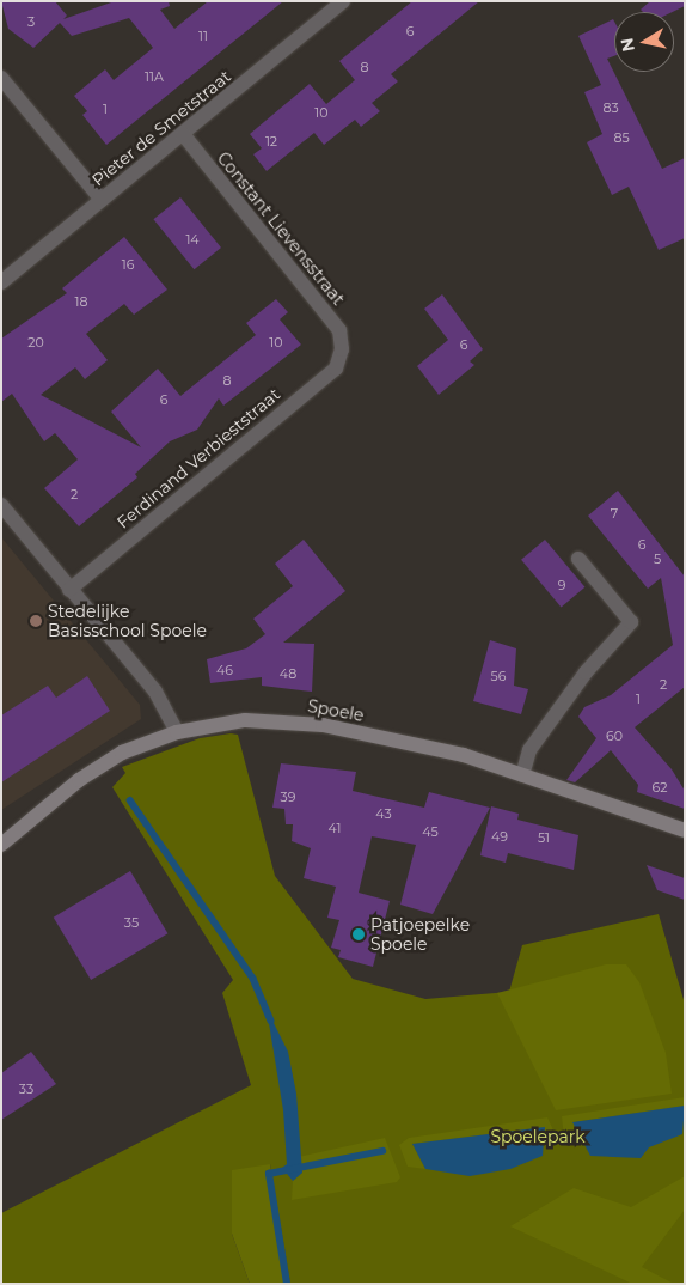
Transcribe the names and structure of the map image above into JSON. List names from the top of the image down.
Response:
{
  "streets": {
    "street": [
      "Pieter de Smetstraat",
      "Constant Lievensstraat",
      "Ferdinand Verbieststraat",
      "Spoele"
    ]
  },
  "crossings": [
    ["Pieter de Smetstraat", "Constant Lievensstraat"],
    ["Constant Lievensstraat", "Ferdinand Verbieststraat"]
  ],
  "parks": ["Spoelepark"],
  "places": ["Stedelijke Basisschool Spoele", "Patjoepelke Spoele"],
  "house_numbers": [
    "3",
    "6",
    "11",
    "8",
    "11A",
    "83",
    "1",
    "10",
    "85",
    "12",
    "14",
    "16",
    "18",
    "20",
    "10",
    "6",
    "8",
    "6",
    "2",
    "7",
    "6",
    "5",
    "9",
    "46",
    "48",
    "56",
    "2",
    "1",
    "60",
    "62",
    "39",
    "43",
    "41",
    "45",
    "49",
    "51",
    "35",
    "33"
  ],
  "north": "left"
}
